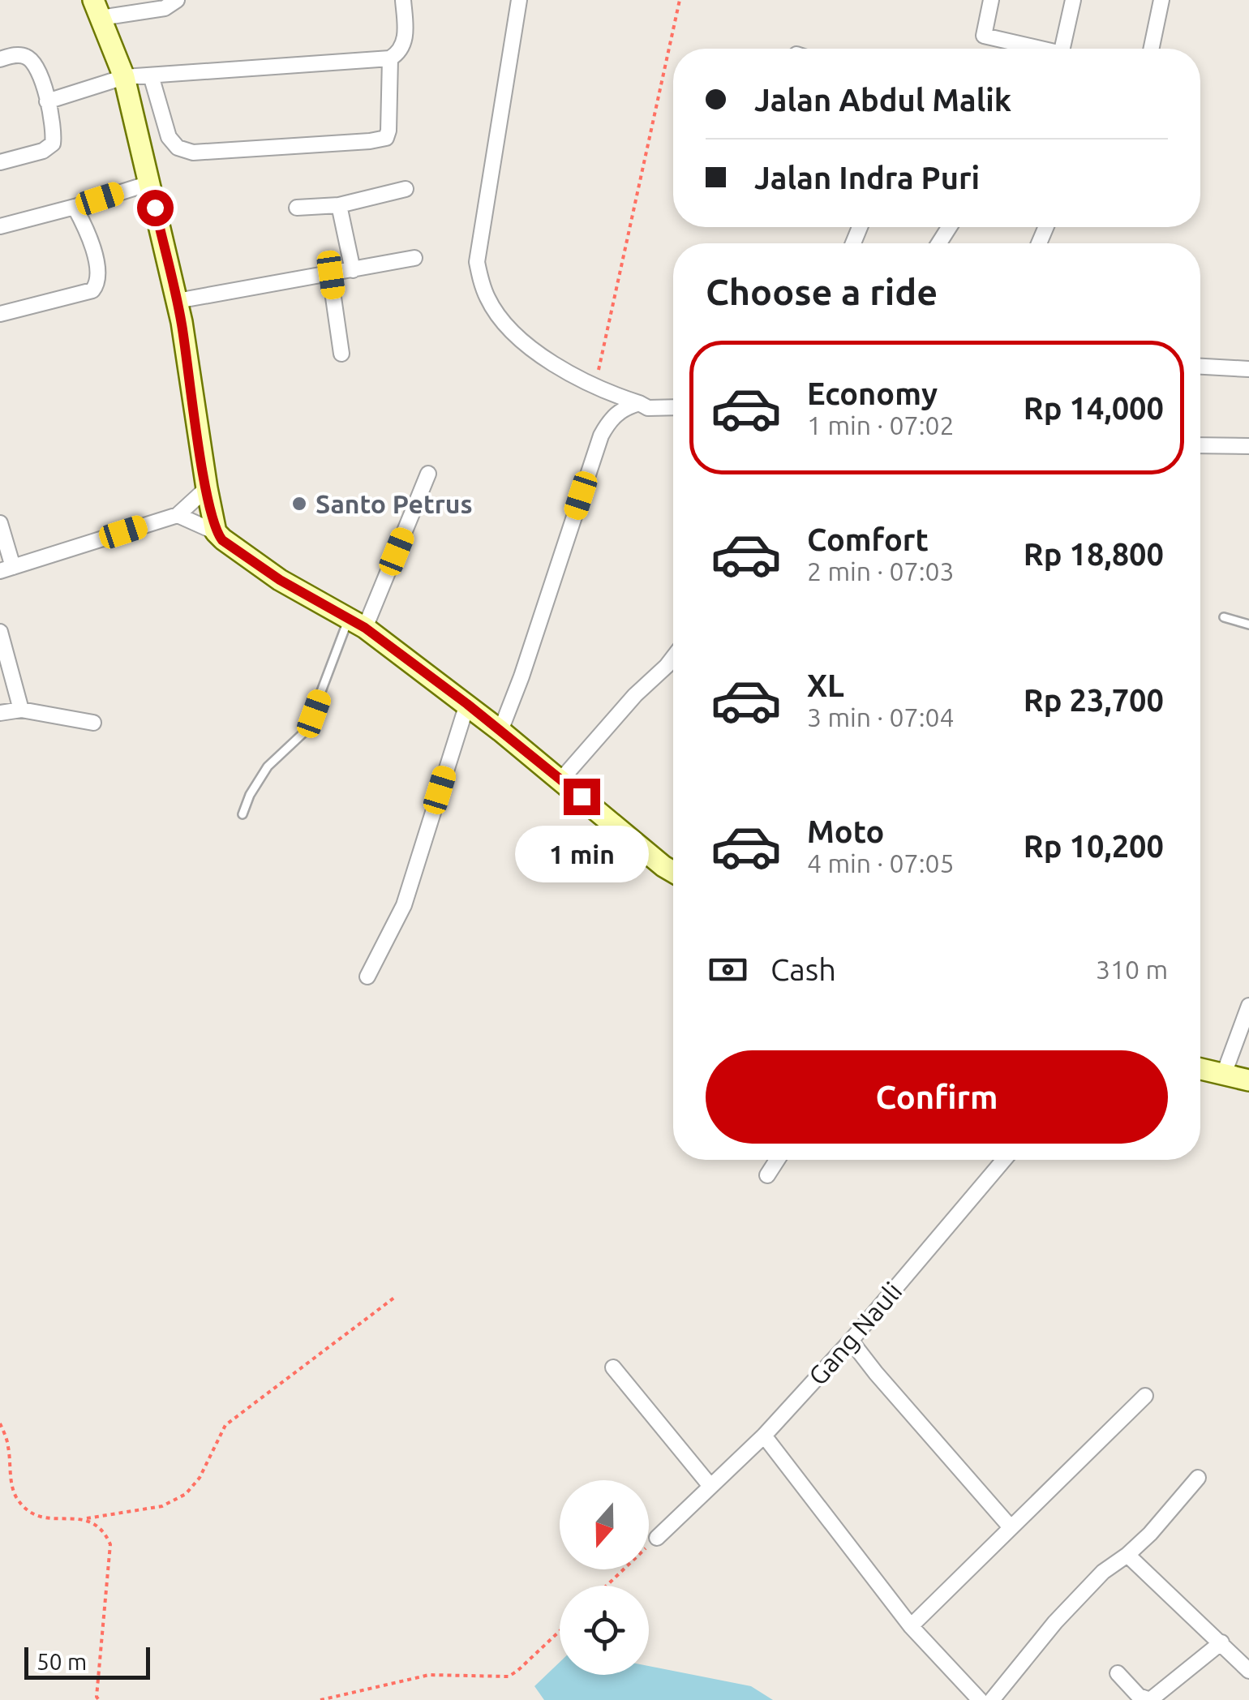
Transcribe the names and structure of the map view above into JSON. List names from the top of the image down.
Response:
{
  "streets": {
    "street": ["Gang Nauli"]
  },
  "places": ["Santo Petrus"],
  "scale_bar": "50 m",
  "north": "bottom",
  "page": {
    "banner": ["Jalan Abdul Malik", "Jalan Indra Puri"],
    "heading": "Choose a ride",
    "list": [
      {
        "name": "Economy",
        "note": "1 min · 07:02",
        "value": "Rp 14,000"
      },
      {
        "name": "Comfort",
        "note": "2 min · 07:03",
        "value": "Rp 18,800"
      },
      {
        "name": "XL",
        "note": "3 min · 07:04",
        "value": "Rp 23,700"
      },
      {
        "name": "Moto",
        "note": "4 min · 07:05",
        "value": "Rp 10,200"
      }
    ],
    "bubble": "1 min",
    "pay": ["Cash", "310 m"],
    "buttons": "Confirm",
    "scale": "50 m"
  }
}
